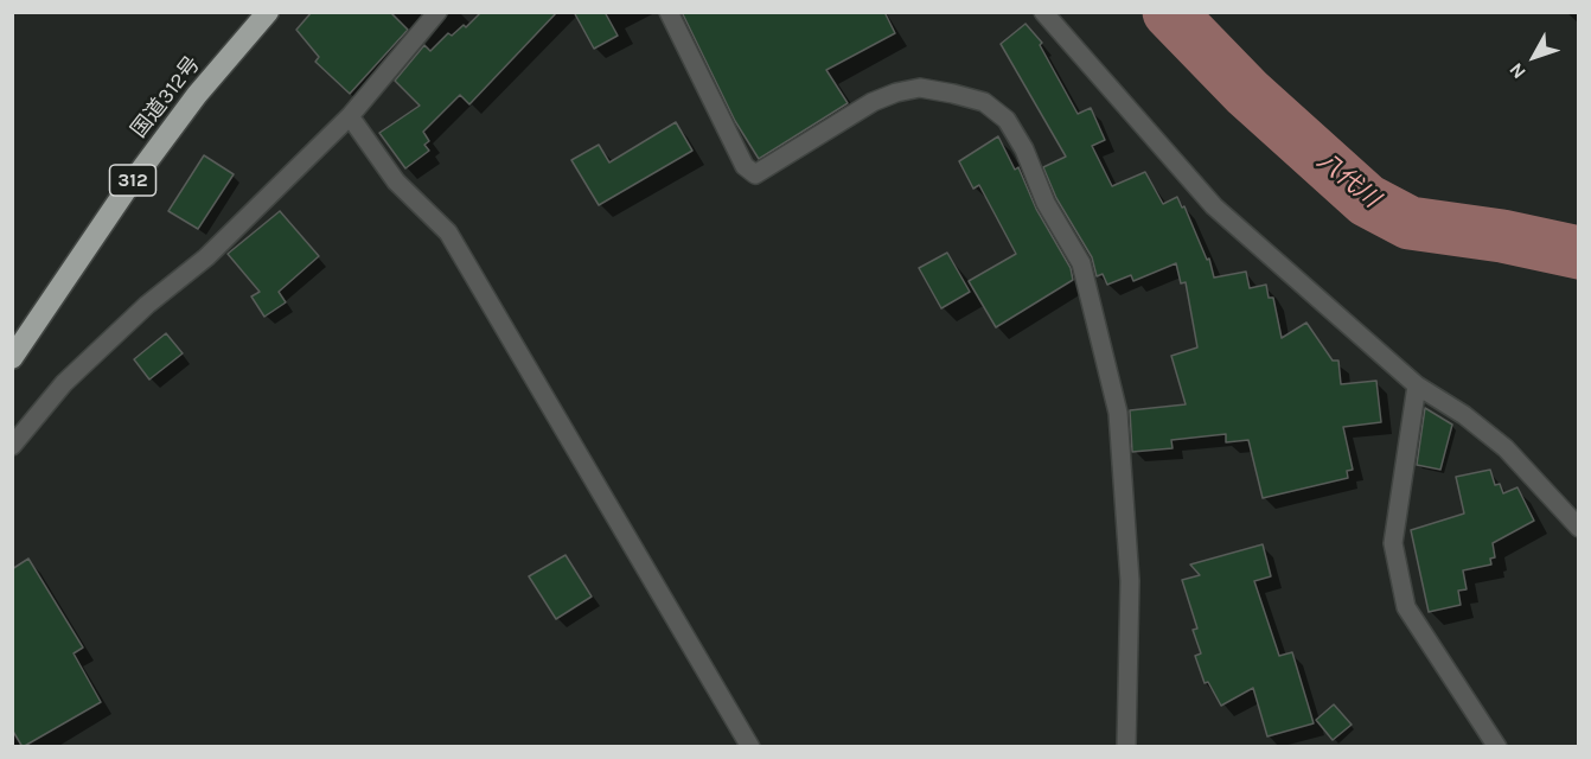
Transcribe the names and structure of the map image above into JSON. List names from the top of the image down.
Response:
{
  "streets": {
    "highway": ["国道312号", "312"]
  },
  "water": ["八代川"],
  "north": "bottom left"
}
